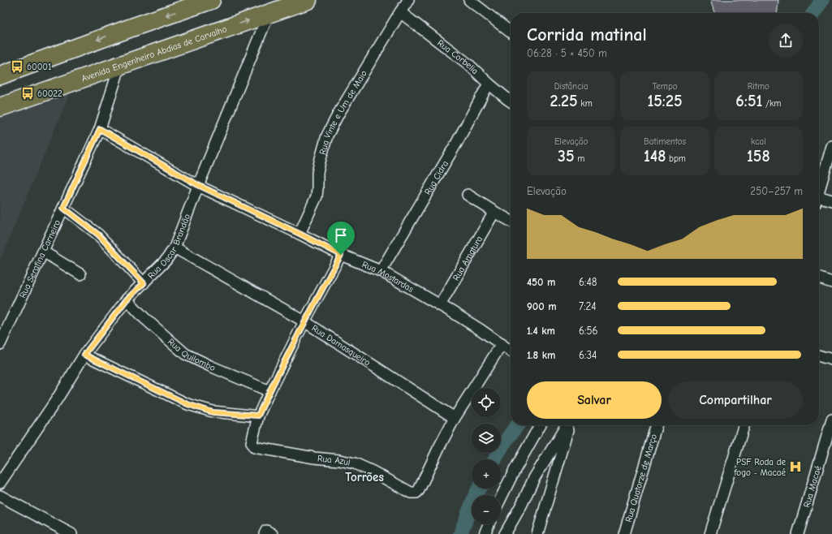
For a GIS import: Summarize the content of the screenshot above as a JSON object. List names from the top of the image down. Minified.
{"streets":{"highway":["Avenida Engenheiro Abdias de Carvalho"],"street":["Rua Corbelia","Rua Vinte e Um de Maio","Rua Cidra","Rua Oscar Brandão","Rua Amatura","Rua Serafina Carneiro","Rua Mostardas","Rua Damasqueiro","Rua Quilombo","Rua Azul","Rua Quatorze de Março","Rua Macaé"]},"crossings":[["Avenida Engenheiro Abdias de Carvalho","Rua Oscar Brandão"],["Avenida Engenheiro Abdias de Carvalho","Rua Serafina Carneiro"],["Rua Corbelia","Rua Vinte e Um de Maio"],["Rua Corbelia","Rua Cidra"],["Rua Vinte e Um de Maio","Rua Mostardas"],["Rua Cidra","Rua Mostardas"],["Rua Oscar Brandão","Rua Mostardas"],["Rua Oscar Brandão","Rua Damasqueiro"],["Rua Oscar Brandão","Rua Quilombo"],["Rua Amatura","Rua Mostardas"],["Rua Serafina Carneiro","Rua Mostardas"],["Rua Damasqueiro","Rua Azul"]],"districts":["Torrões"],"places":{"bus stop":["60001","60022"],"hospital":["PSF Roda de fogo - Macaé"]},"page":{"heading":["Corrida matinal","06:28 · 5 × 450 m"],"stats":[["Distância","2.25 km"],["Tempo","15:25"],["Ritmo","6:51 /km"],["Elevação","35 m"],["Batimentos","148 bpm"],["kcal","158"]],"chart":["Elevação","250–257 m"],"list":[{"name":"450 m","note":"6:48"},{"name":"900 m","note":"7:24"},{"name":"1.4 km","note":"6:56"},{"name":"1.8 km","note":"6:34"}],"buttons":["Salvar","Compartilhar"],"map_buttons":["+","−"]}}
